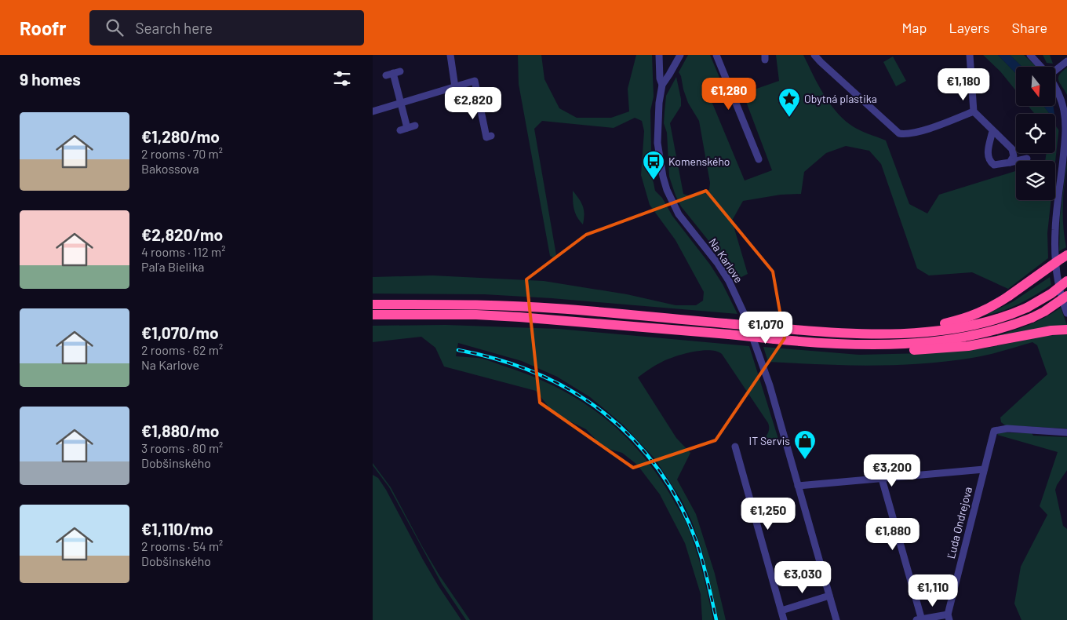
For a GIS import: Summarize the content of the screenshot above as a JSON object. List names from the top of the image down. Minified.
{"streets":{"street":["Na Karlove","Ľuda Ondrejova"]},"places":{"place":["Obytná plastika"],"bus stop":["Komenského"],"shop":["IT Servis"]},"north":"bottom","page":{"header":"Roofr","search":"Search here","nav":["Map","Layers","Share"],"heading":"9 homes","price":["€1,180","€1,280","€2,820","€1,070","€3,200","€1,250","€1,880","€3,030","€1,110"],"list":[{"name":"€1,280/mo","note":"2 rooms · 70 m² · Bakossova"},{"name":"€2,820/mo","note":"4 rooms · 112 m² · Paľa Bielika"},{"name":"€1,070/mo","note":"2 rooms · 62 m² · Na Karlove"},{"name":"€1,880/mo","note":"3 rooms · 80 m² · Dobšinského"},{"name":"€1,110/mo","note":"2 rooms · 54 m² · Dobšinského"}]}}
